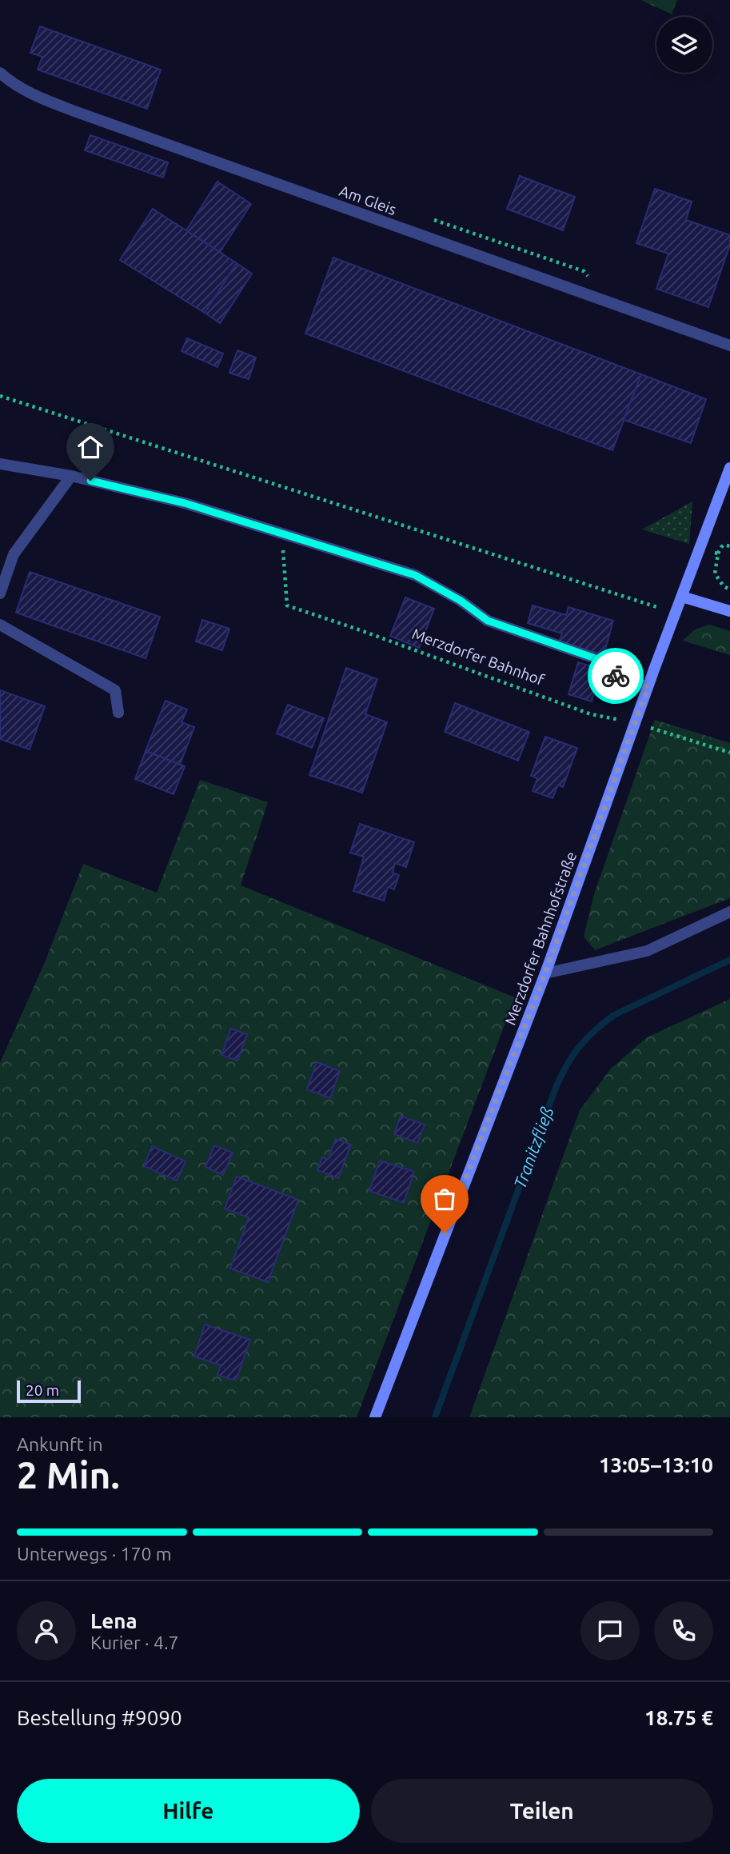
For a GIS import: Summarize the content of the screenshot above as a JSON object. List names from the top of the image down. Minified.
{"streets":{"street":["Am Gleis","Merzdorfer Bahnhofstraße"],"path":["Merzdorfer Bahnhof"]},"crossings":[["Merzdorfer Bahnhof","Merzdorfer Bahnhofstraße"]],"water":["Tranitzfließ"],"scale_bar":"20 m","page":{"scale":"20 m","heading":["2 Min.","Ankunft in","13:05–13:10"],"panel":["Lena","Kurier · 4.7","Bestellung #9090","18.75 €"],"bar":"Unterwegs · 170 m","buttons":["Hilfe","Teilen"]}}
